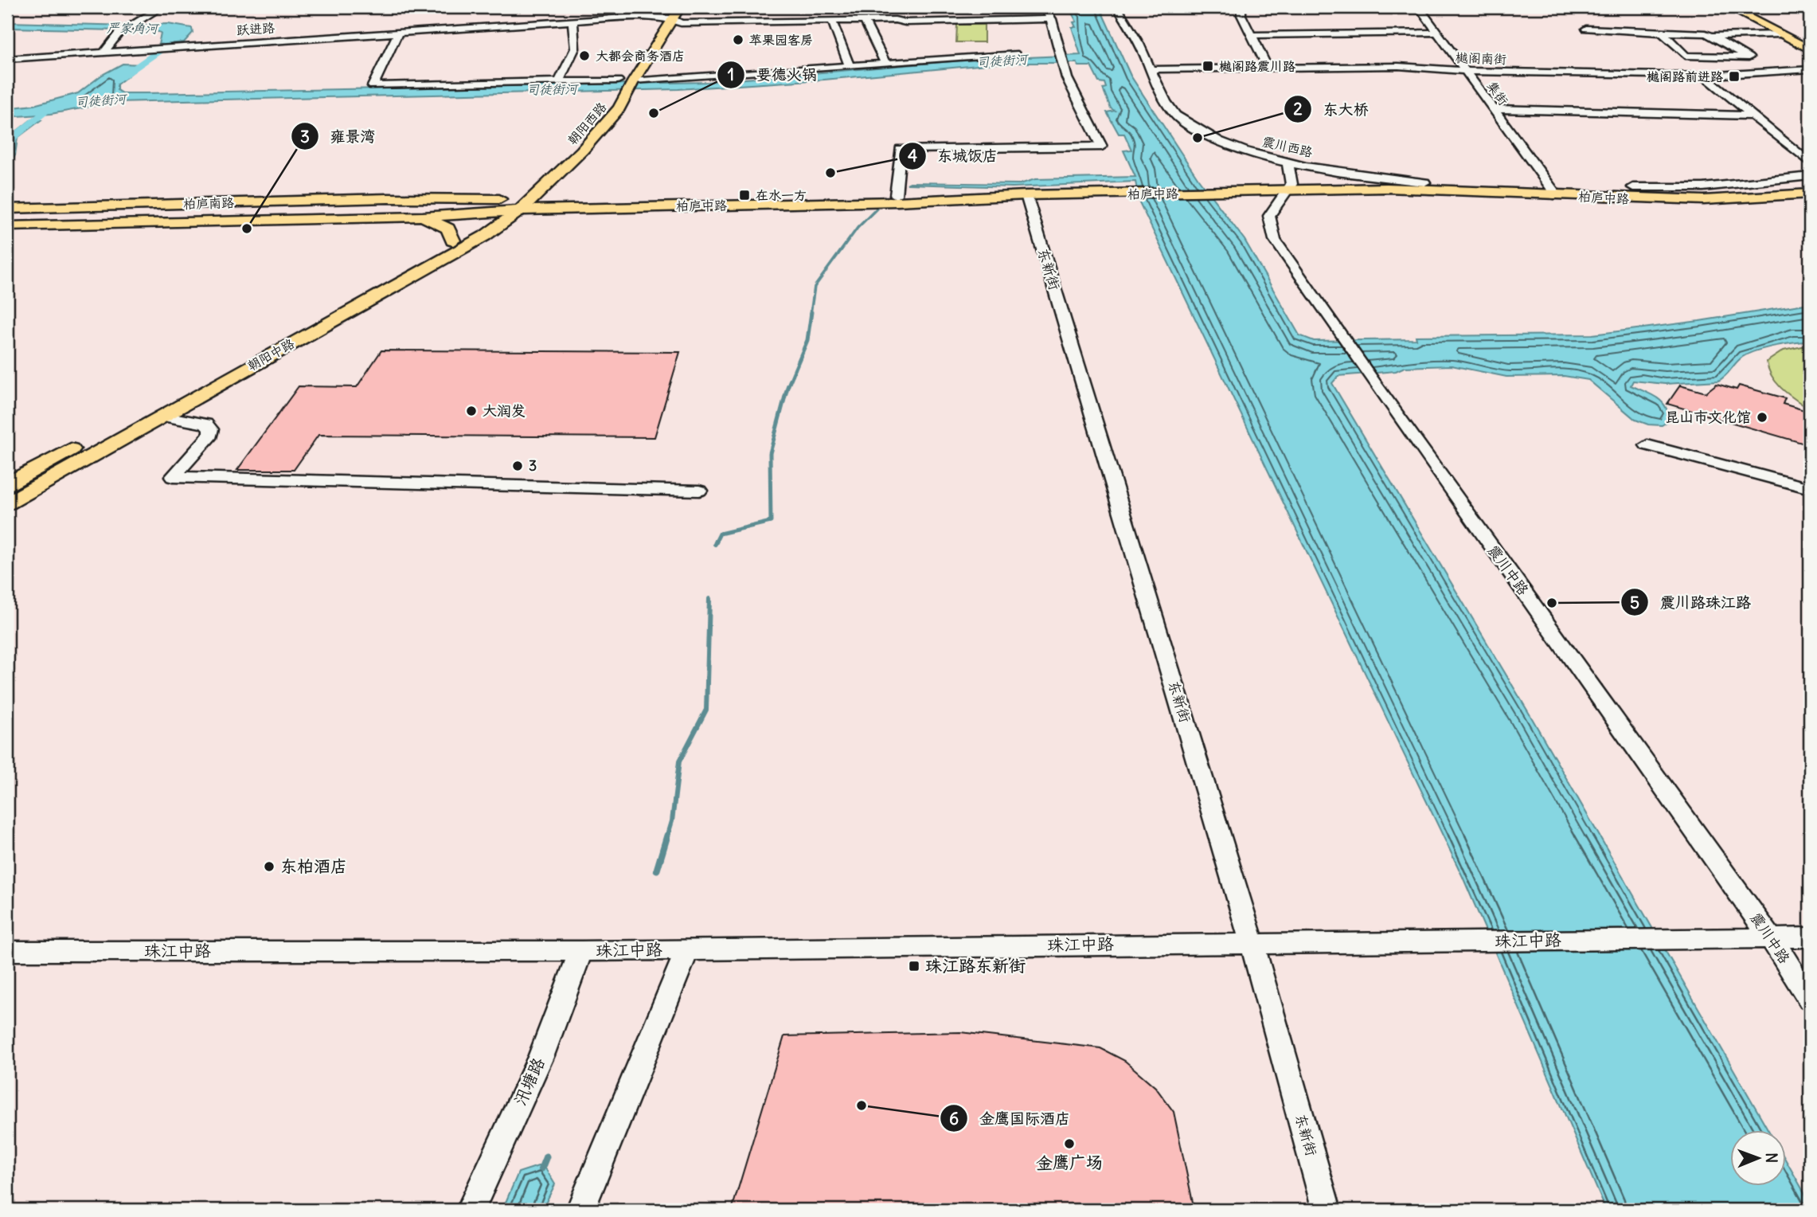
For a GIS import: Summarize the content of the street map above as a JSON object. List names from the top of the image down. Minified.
{"streets":{"main road":["朝阳西路","柏庐中路","柏庐南路","朝阳中路"],"street":["跃进路","樾阁南街","集街","震川西路","东新街","震川中路","珠江中路","汛塘路"]},"crossings":[["跃进路","朝阳西路"],["樾阁南街","集街"],["樾阁南街","震川西路"],["集街","柏庐中路"],["朝阳西路","柏庐中路"],["朝阳西路","柏庐南路"],["朝阳西路","朝阳中路"],["震川西路","柏庐中路"],["柏庐中路","柏庐南路"],["柏庐中路","东新街"],["柏庐中路","朝阳中路"],["柏庐中路","震川中路"],["柏庐南路","朝阳中路"],["东新街","珠江中路"],["珠江中路","汛塘路"]],"water":["严家角河","司徒街河"],"places":{"other":["苹果园客房","大都会商务酒店","要德火锅","东大桥","东城饭店","雍景湾","大润发","昆山市文化馆","3","震川路珠江路","东柏酒店","金鹰国际酒店","金鹰广场"],"transit":["樾阁路震川路","樾阁路前进路","在水一方","珠江路东新街"]},"north":"right"}
